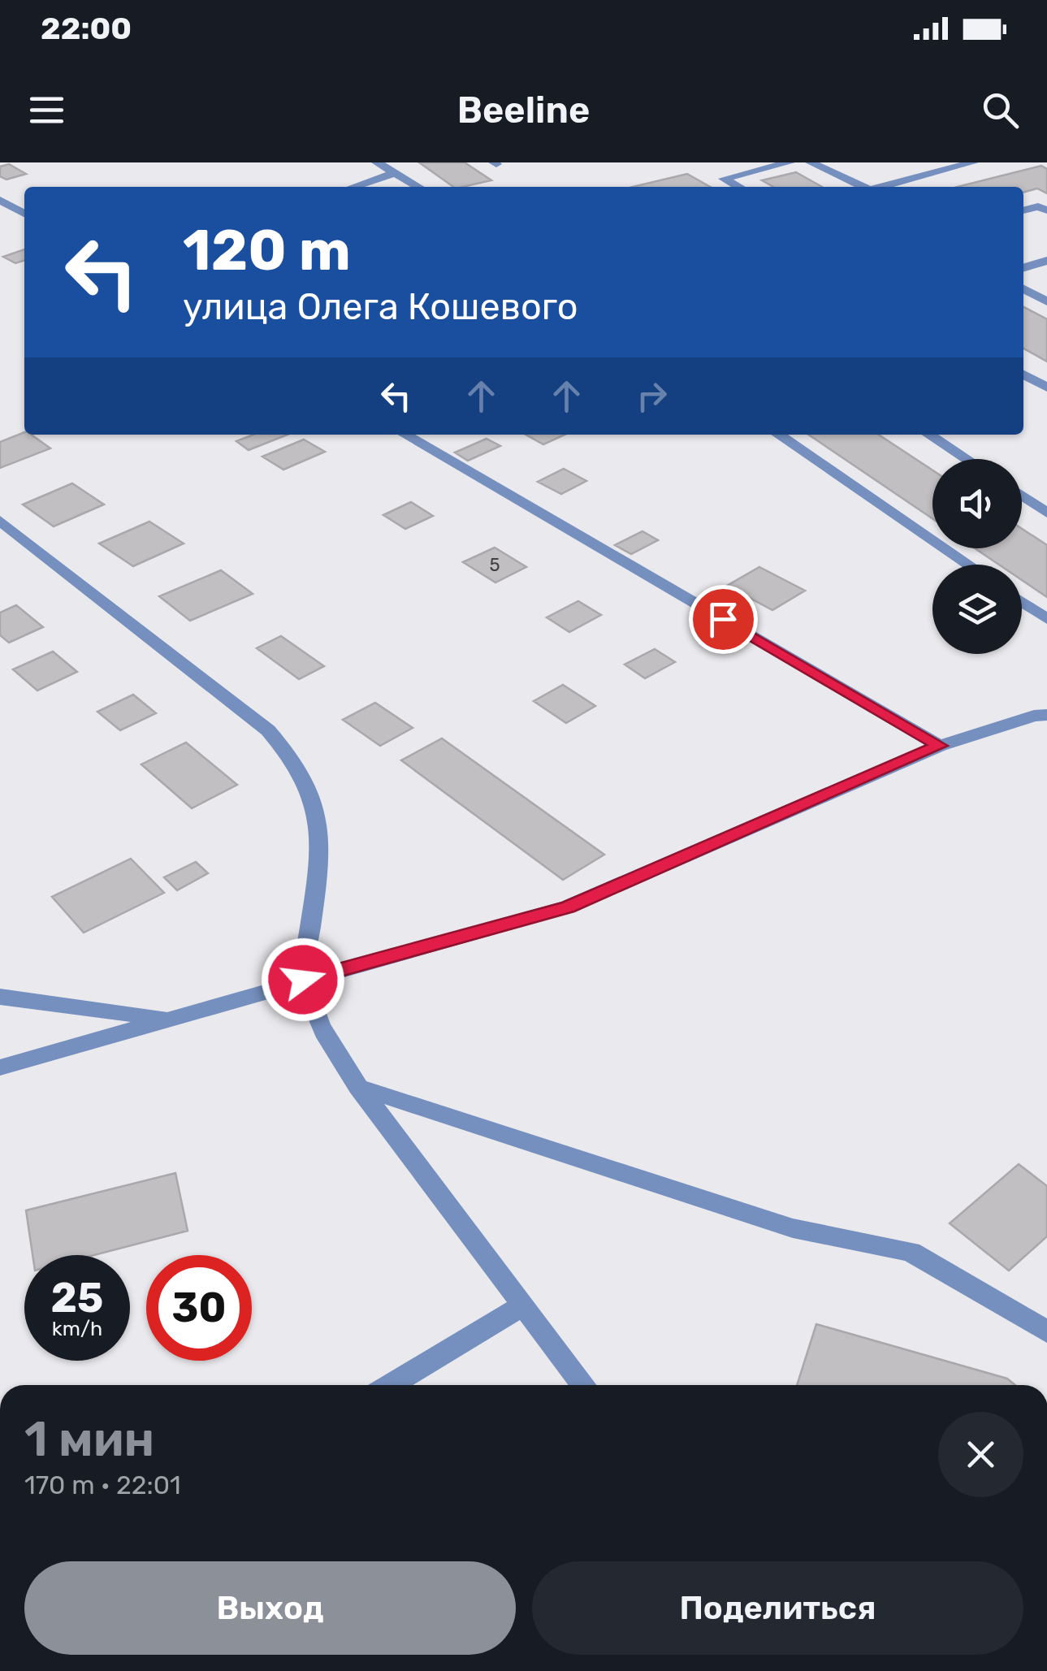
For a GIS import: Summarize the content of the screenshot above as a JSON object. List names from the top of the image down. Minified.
{"house_numbers":["5"],"page":{"status":"22:00","header":"Beeline","turn":["120 m","улица Олега Кошевого"],"speed":"25 km/h","limit":"30","heading":["1 мин","170 m · 22:01"],"buttons":["Выход","Поделиться"]}}
